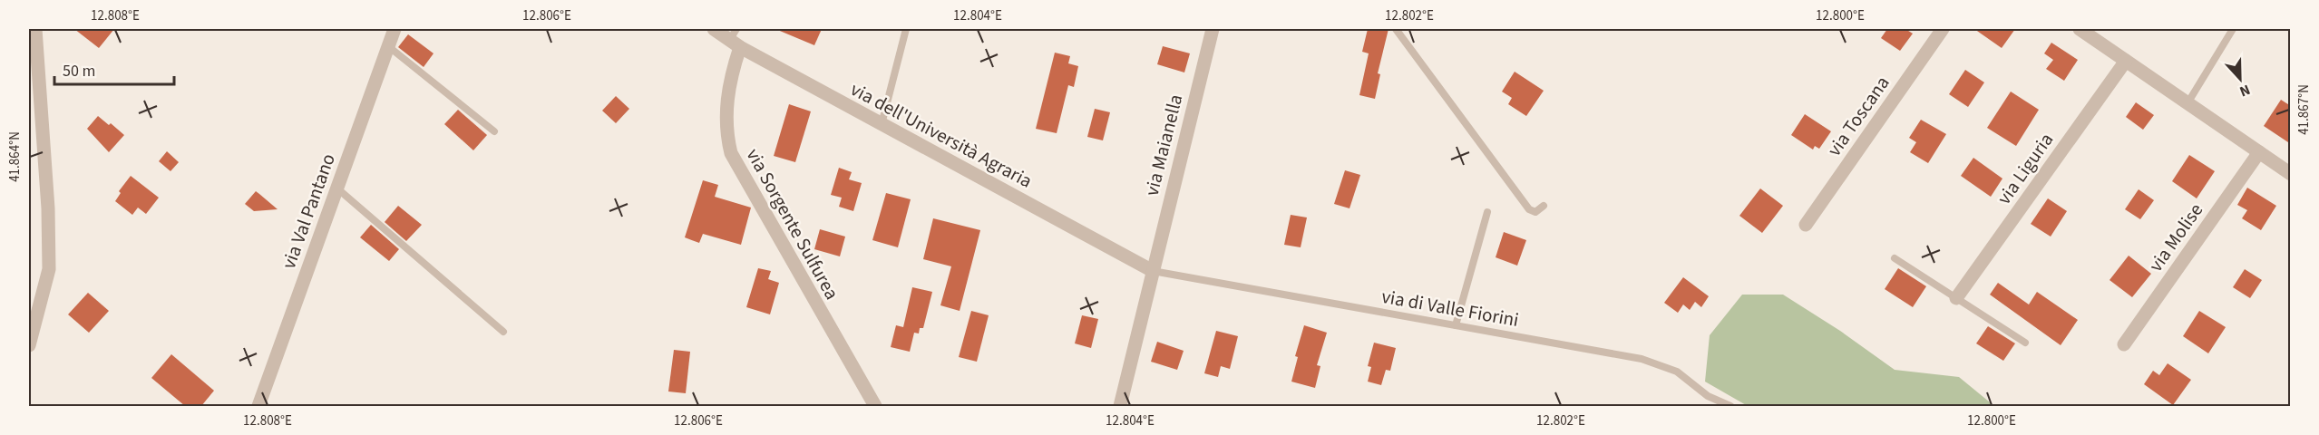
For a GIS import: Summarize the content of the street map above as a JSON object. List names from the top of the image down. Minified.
{"streets":{"street":["via Toscana","via dell'Università Agraria","via Maianella","via Liguria","via Val Pantano","via Sorgente Sulfurea","via Molise"],"lane":["via di Valle Fiorini"]},"crossings":[["via dell'Università Agraria","via Maianella"],["via dell'Università Agraria","via Sorgente Sulfurea"],["via dell'Università Agraria","via di Valle Fiorini"],["via Maianella","via di Valle Fiorini"]],"scale_bar":"50 m","north":"bottom","coordinates":["12.808°E","12.806°E","12.804°E","12.802°E","12.800°E","41.867°N","41.864°N"]}
